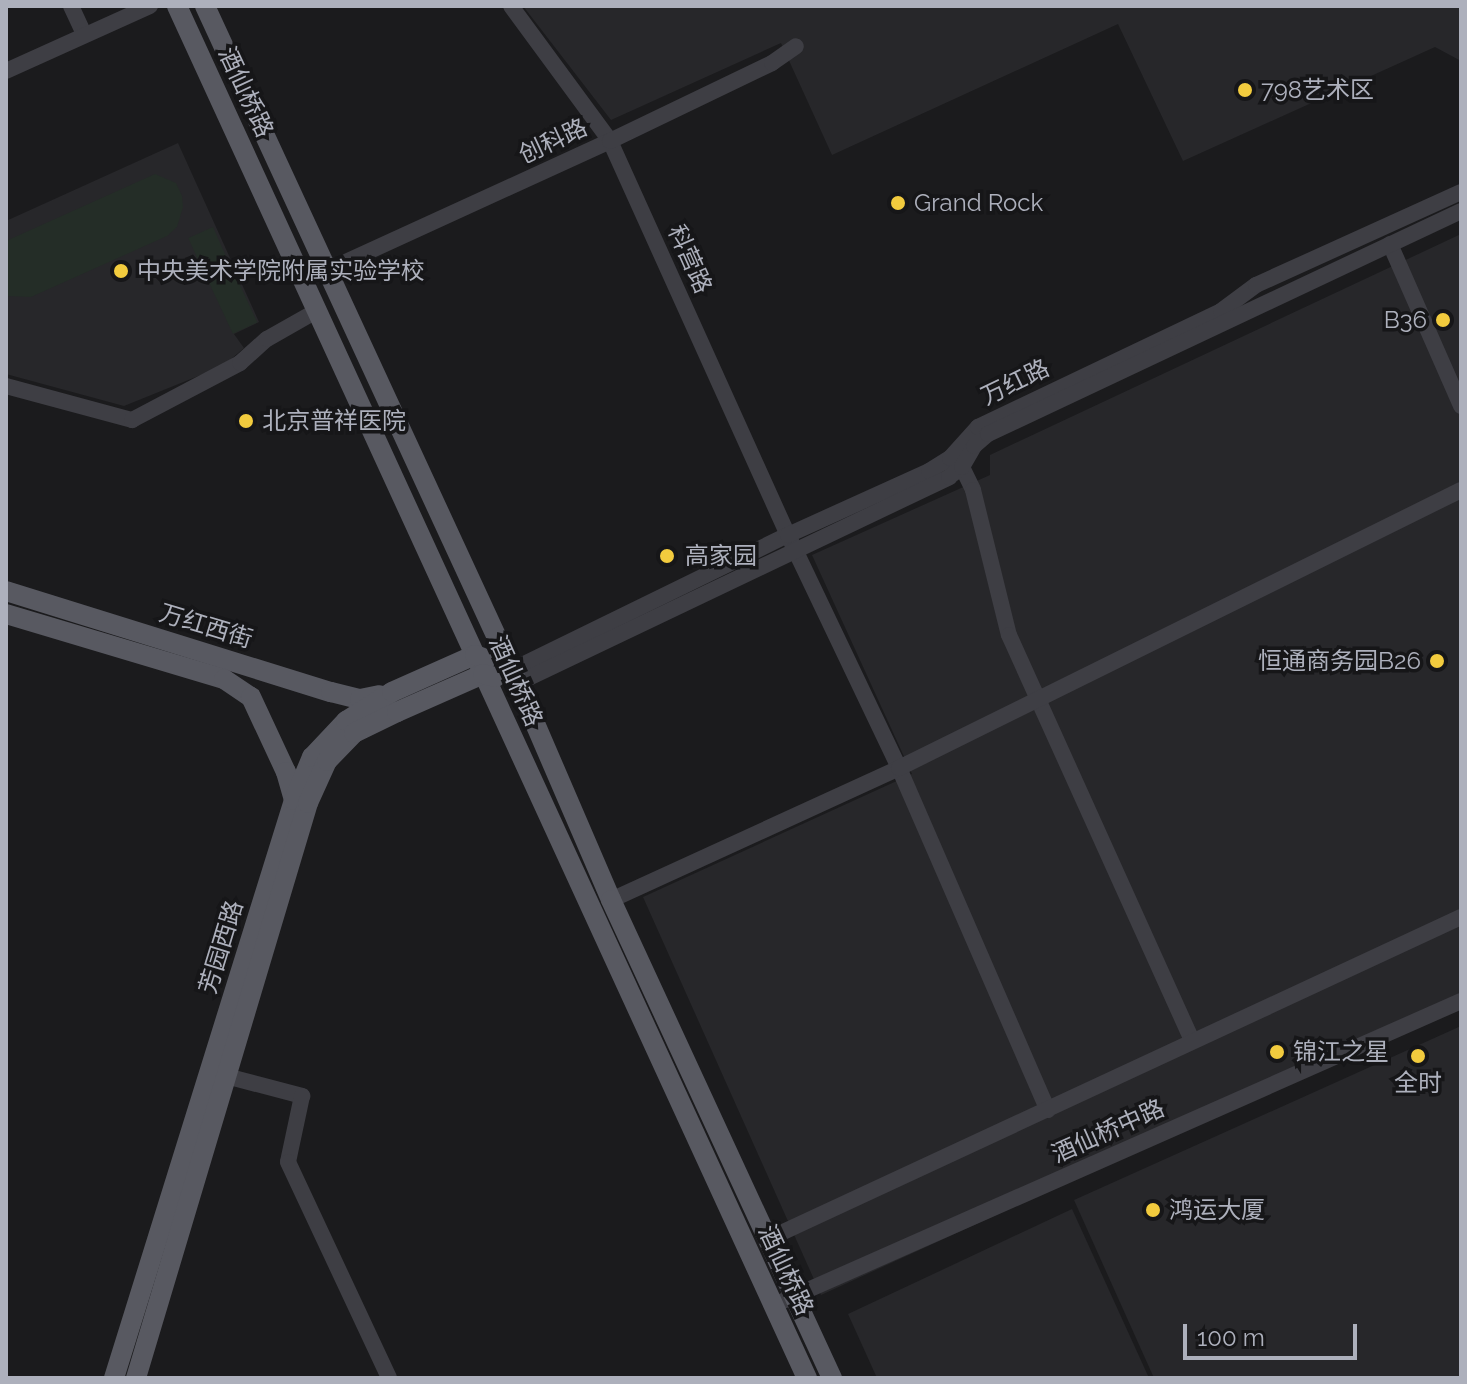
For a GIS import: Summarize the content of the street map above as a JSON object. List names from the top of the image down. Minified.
{"streets":{"main road":["酒仙桥路","万红西街","芳园西路"],"street":["创科路","科营路","万红路","酒仙桥中路"]},"crossings":[["酒仙桥路","创科路"],["酒仙桥路","万红路"],["酒仙桥路","芳园西路"],["酒仙桥路","酒仙桥中路"],["创科路","科营路"],["科营路","万红路"],["万红西街","芳园西路"]],"places":["798艺术区","Grand Rock","中央美术学院附属实验学校","B36","北京普祥医院","高家园","恒通商务园B26","锦江之星","全时","鸿运大厦"],"scale_bar":"100 m"}
